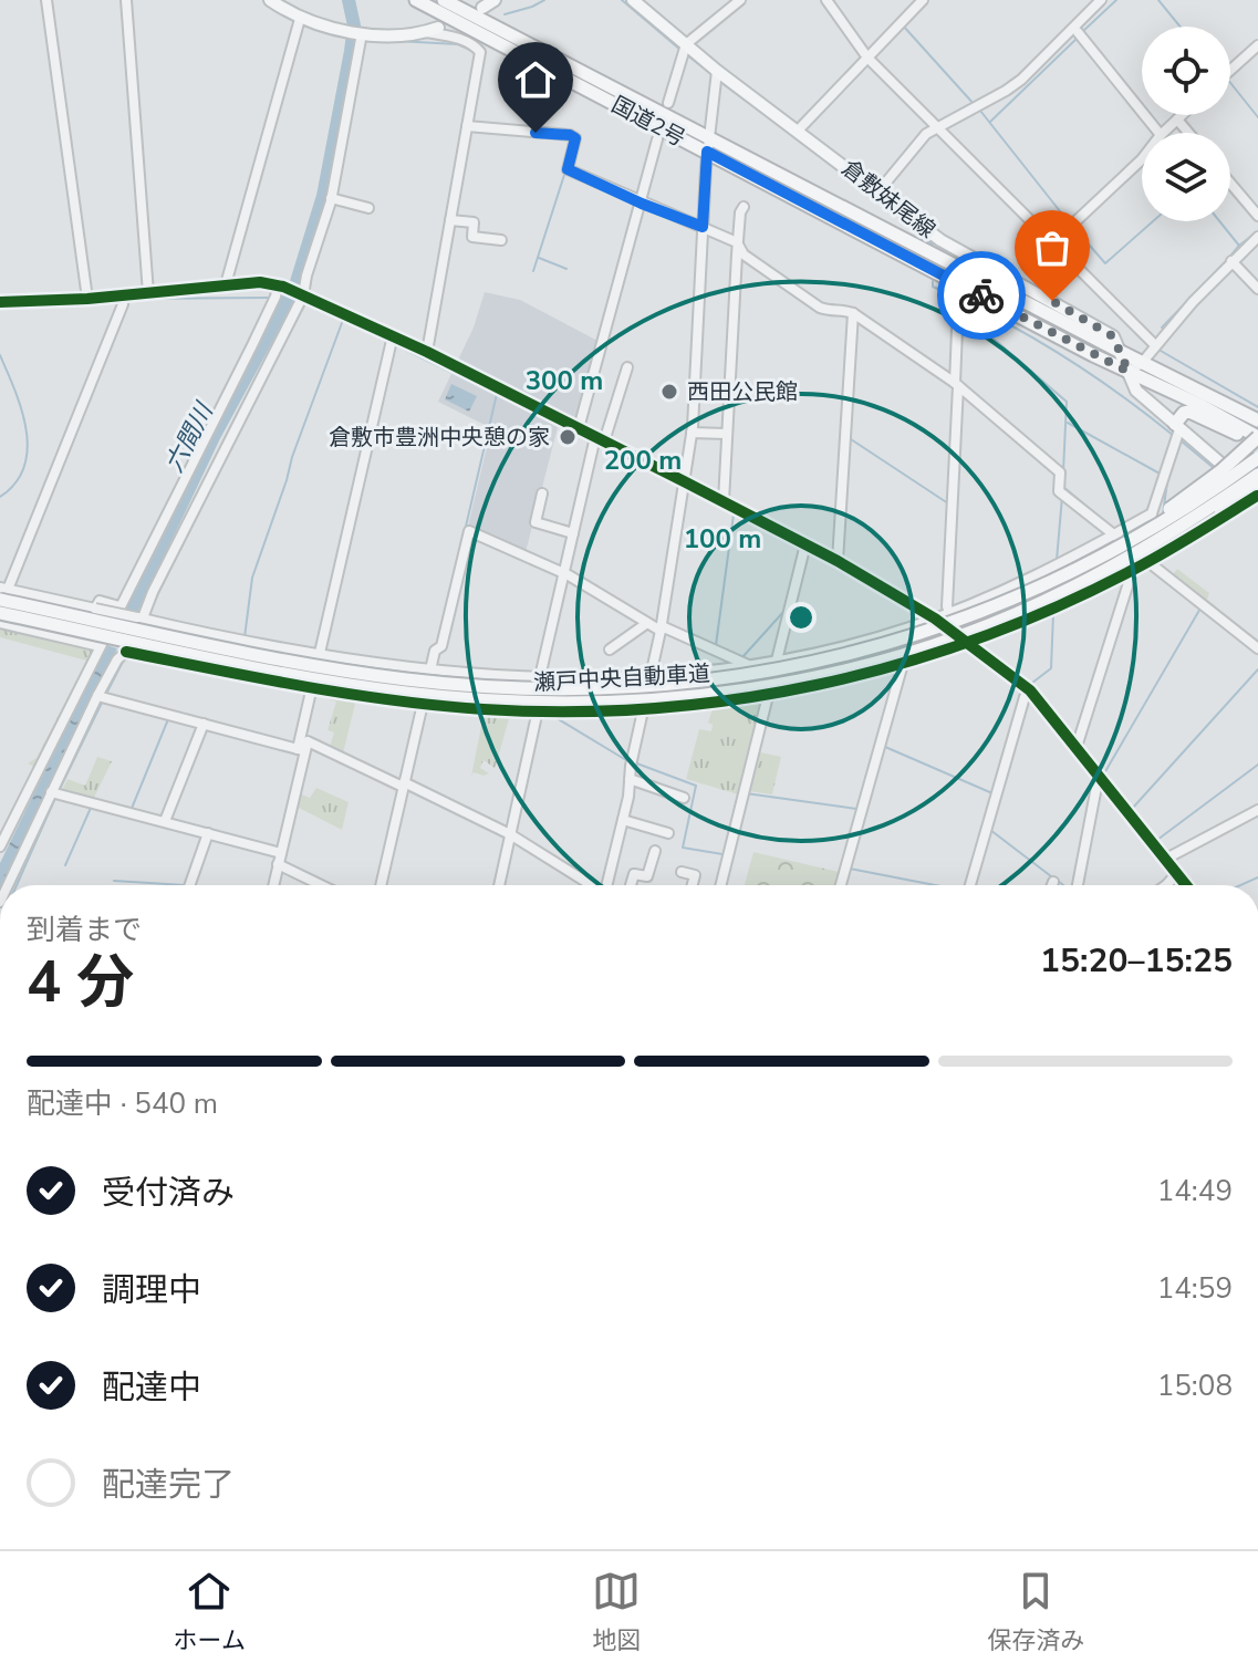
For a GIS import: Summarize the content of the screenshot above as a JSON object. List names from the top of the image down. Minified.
{"streets":{"highway":["国道2号","瀬戸中央自動車道"],"main road":["倉敷妹尾線"]},"crossings":[["国道2号","倉敷妹尾線"]],"water":["六間川"],"places":["西田公民館","倉敷市豊洲中央憩の家"],"page":{"heading":["4 分","到着まで","15:20–15:25"],"bar":"配達中 · 540 m","list":[["受付済み","14:49"],["調理中","14:59"],["配達中","15:08"],"配達完了"],"tabs":["ホーム","地図","保存済み"]},"rings":["300 m","200 m","100 m"]}
